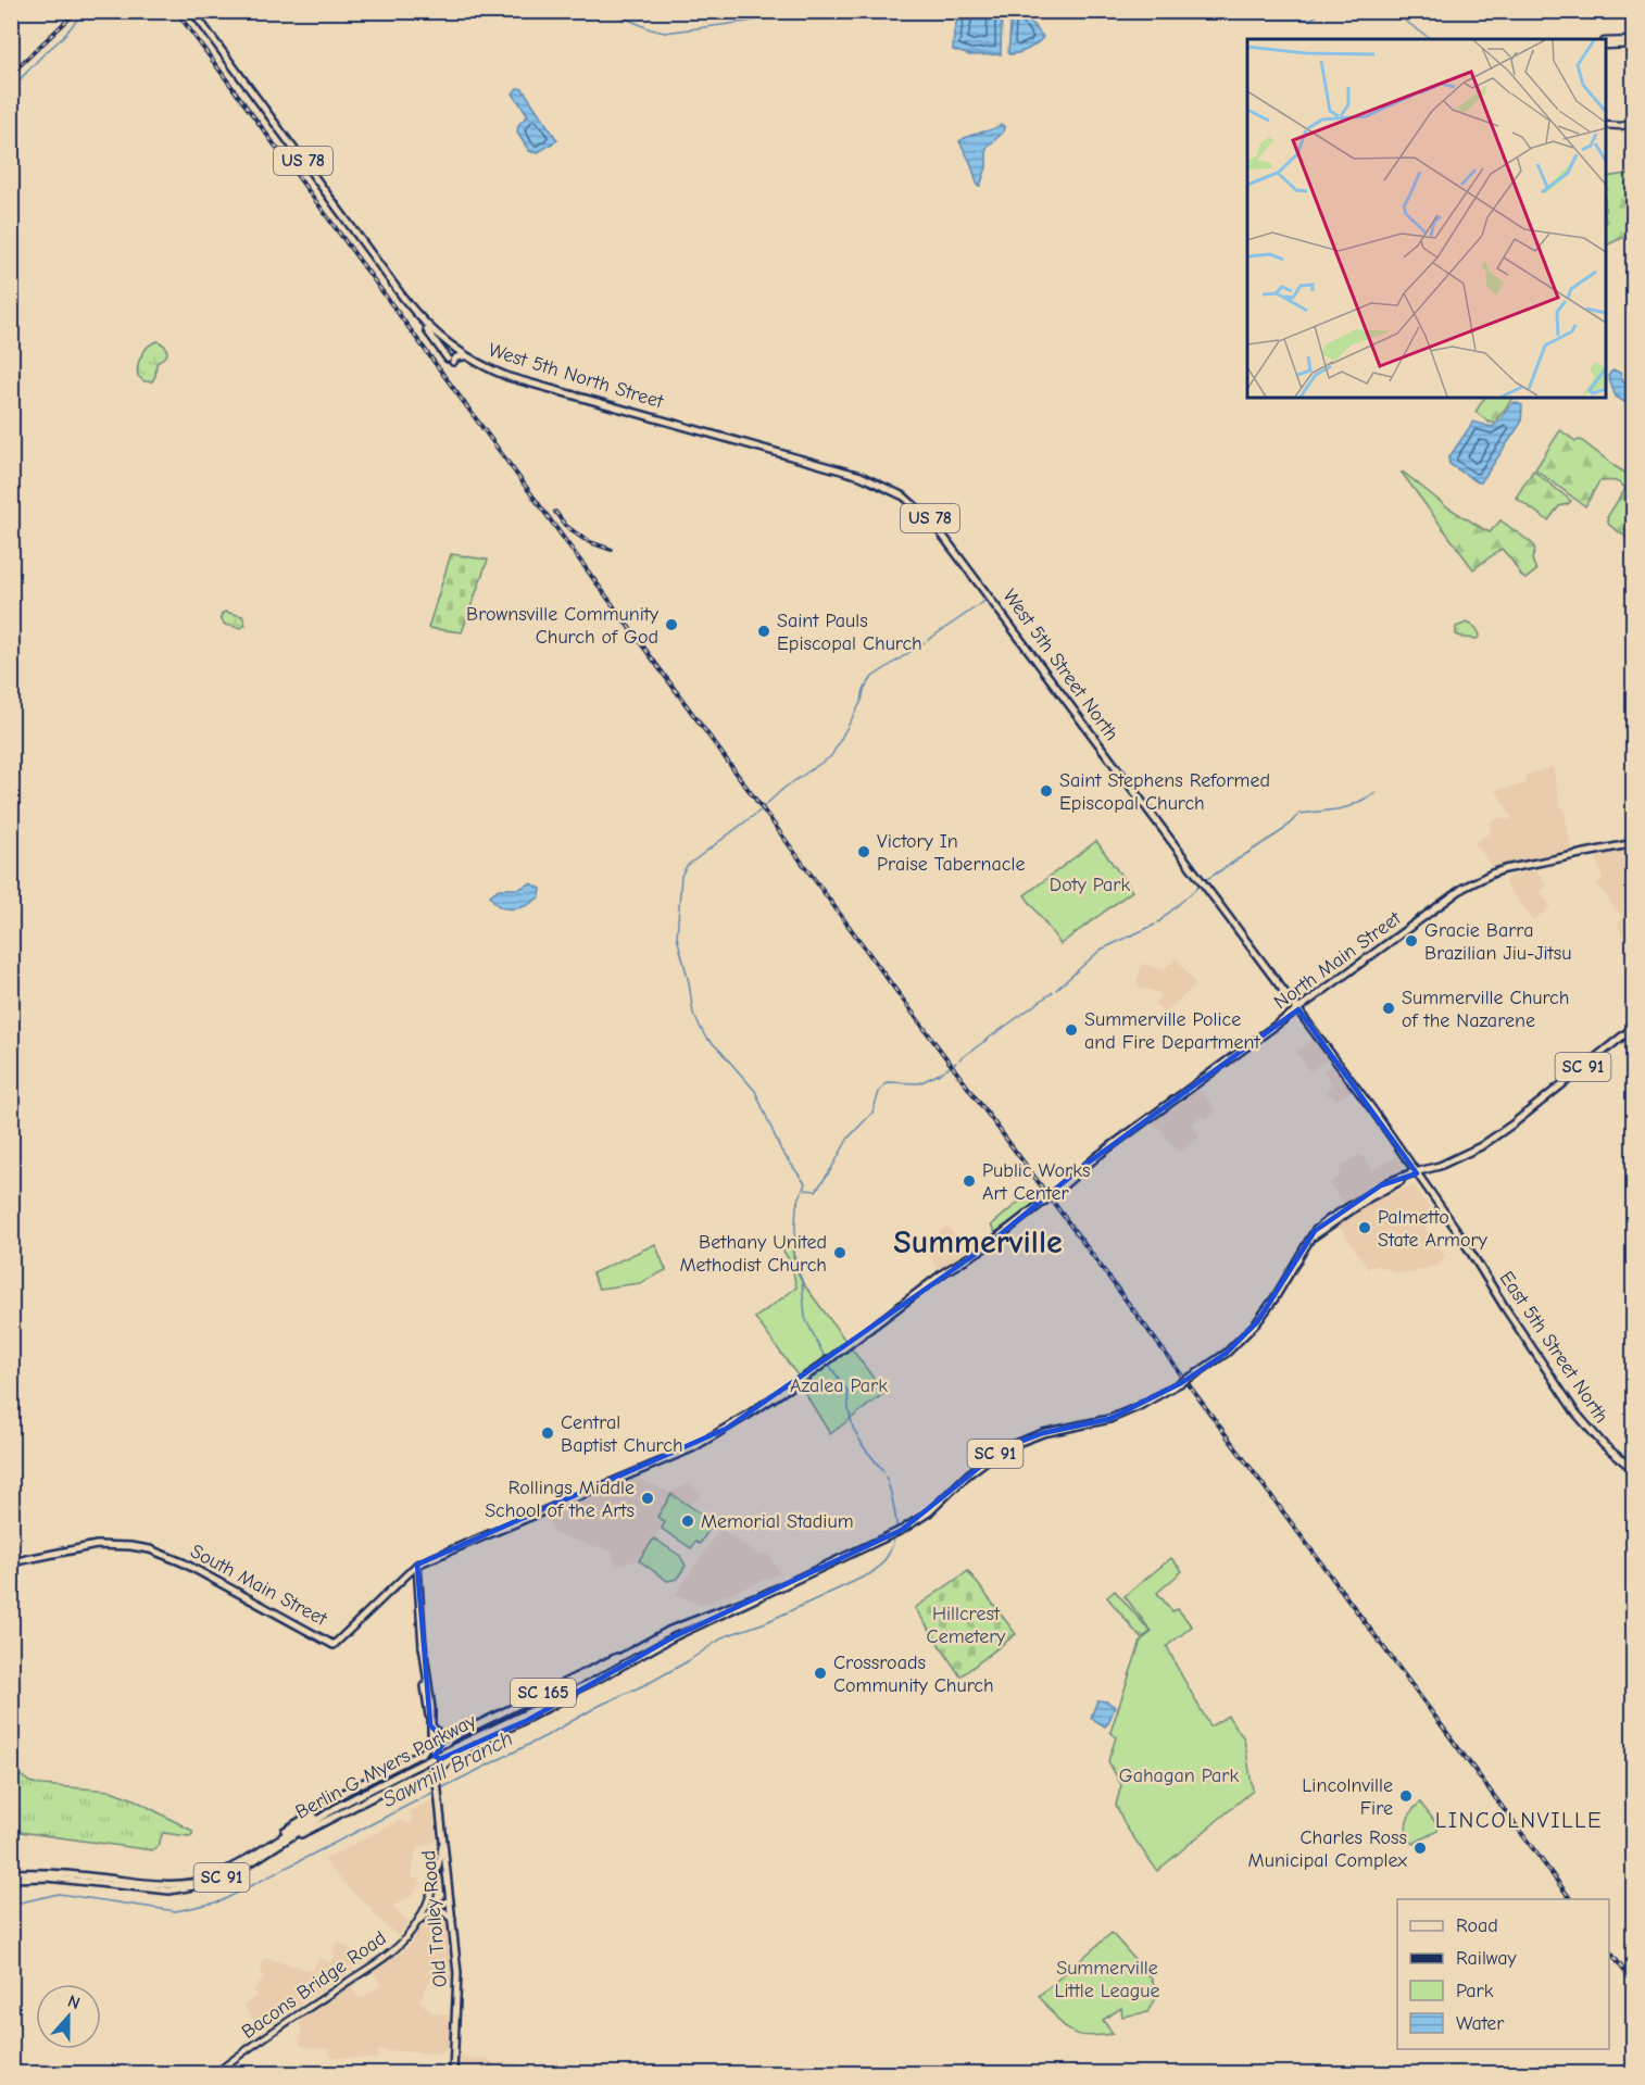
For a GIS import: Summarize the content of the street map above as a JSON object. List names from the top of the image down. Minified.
{"streets":{"main road":["US 78","West 5th North Street","West 5th Street North","North Main Street","SC 91","East 5th Street North","South Main Street","SC 165","Berlin G Myers Parkway","Old Trolley Road","Bacons Bridge Road"]},"crossings":[["West 5th North Street","West 5th Street North"],["West 5th Street North","North Main Street"],["West 5th Street North","East 5th Street North"],["North Main Street","East 5th Street North"],["North Main Street","South Main Street"],["East 5th Street North","Berlin G Myers Parkway"],["South Main Street","Old Trolley Road"],["SC 165","Berlin G Myers Parkway"],["SC 165","Old Trolley Road"],["Old Trolley Road","Bacons Bridge Road"]],"districts":["Summerville","LINCOLNVILLE"],"water":["Sawmill Branch"],"parks":["Doty Park","Azalea Park","Hillcrest Cemetery","Gahagan Park","Summerville Little League"],"places":["Brownsville Community Church of God","Saint Pauls Episcopal Church","Saint Stephens Reformed Episcopal Church","Victory In Praise Tabernacle","Gracie Barra Brazilian Jiu-Jitsu","Summerville Church of the Nazarene","Summerville Police and Fire Department","Public Works Art Center","Palmetto State Armory","Bethany United Methodist Church","Central Baptist Church","Rollings Middle School of the Arts","Memorial Stadium","Crossroads Community Church","Lincolnville Fire","Charles Ross Municipal Complex"],"legend":["Road","Railway","Park","Water"],"north":"top"}
